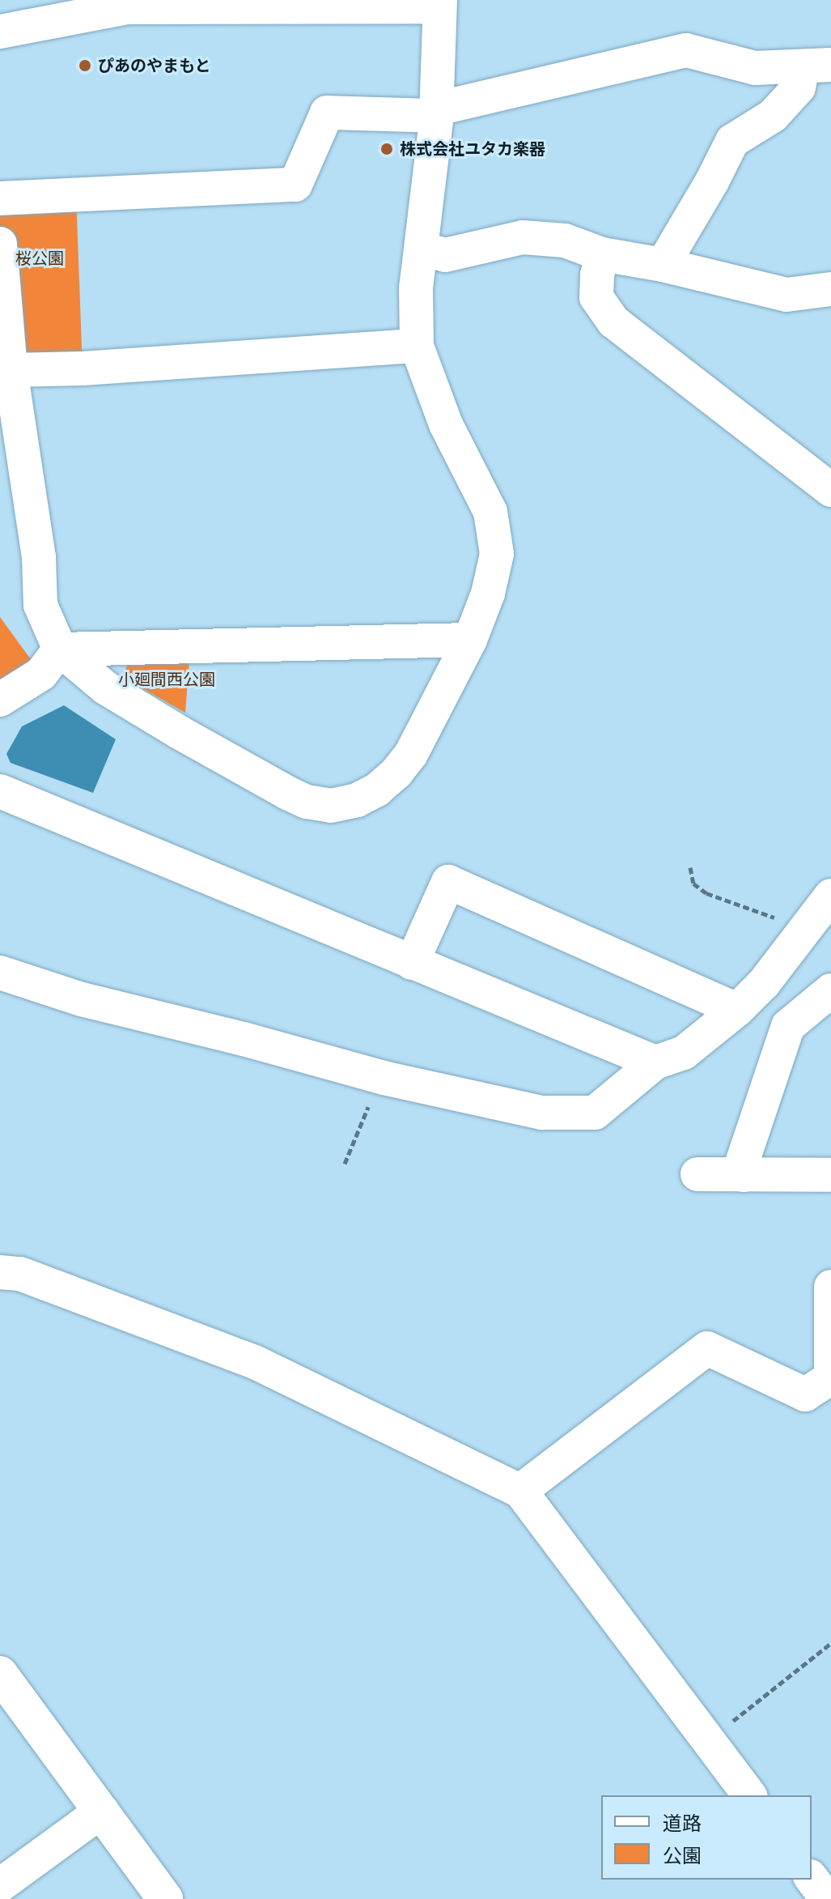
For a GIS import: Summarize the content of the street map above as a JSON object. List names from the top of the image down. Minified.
{"parks":["桜公園","小廻間西公園"],"places":["ぴあのやまもと","株式会社ユタカ楽器"],"legend":["道路","公園"]}
